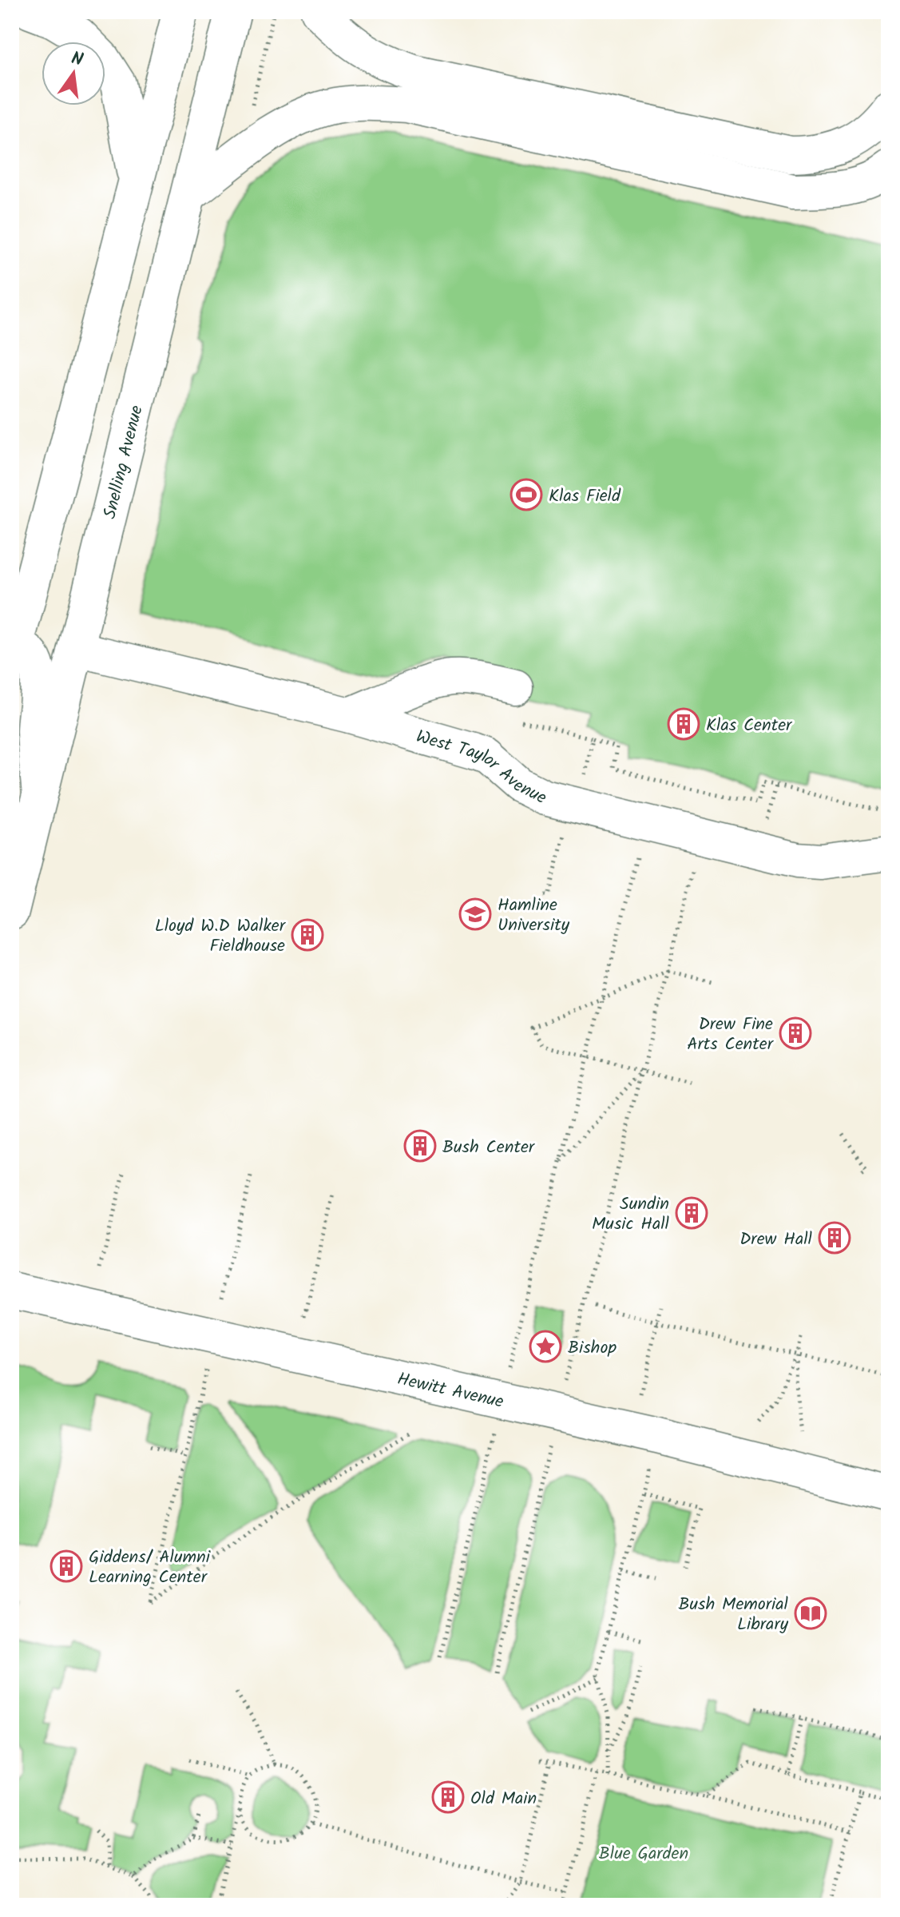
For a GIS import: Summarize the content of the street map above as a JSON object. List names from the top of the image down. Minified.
{"streets":{"main road":["Snelling Avenue","West Taylor Avenue","Hewitt Avenue"]},"crossings":[["Snelling Avenue","West Taylor Avenue"]],"parks":["Blue Garden"],"places":{"sports":["Klas Field"],"building":["Klas Center","Lloyd W.D Walker Fieldhouse","Drew Fine Arts Center","Bush Center","Sundin Music Hall","Drew Hall","Giddens/ Alumni Learning Center","Old Main"],"school or university":["Hamline University"],"place":["Bishop"],"library":["Bush Memorial Library"]},"north":"top"}
